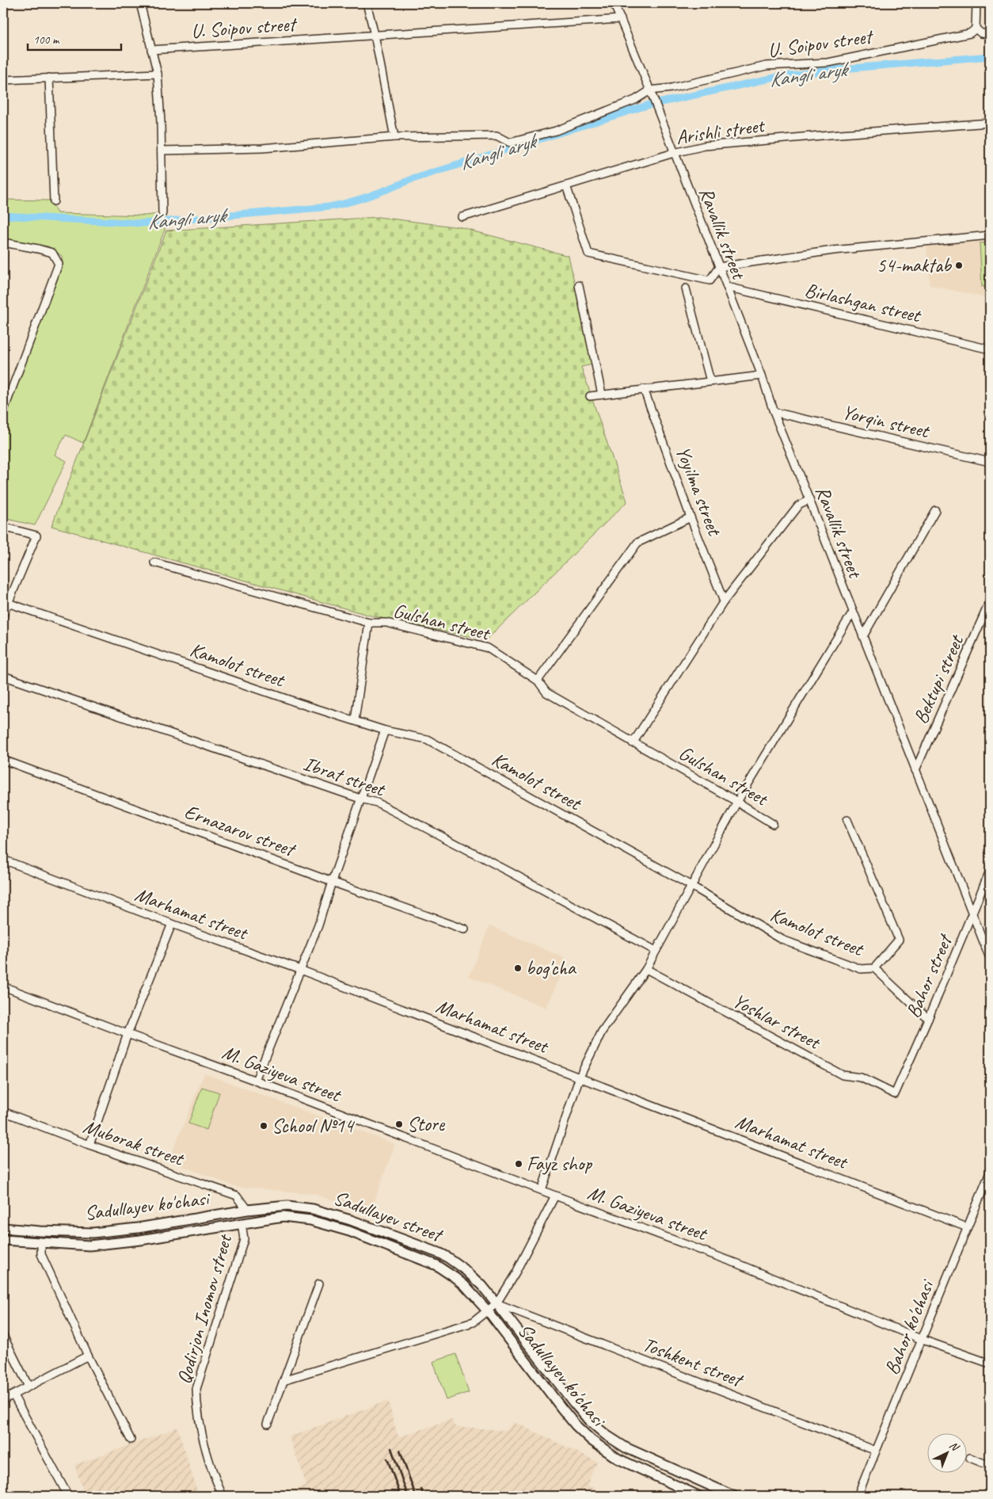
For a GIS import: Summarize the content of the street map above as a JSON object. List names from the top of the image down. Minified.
{"streets":{"main road":["Sadullayev ko'chasi","Sadullayev street"],"street":["U. Soipov street","Arishli street","Ravallik street","Birlashgan street","Yorqin street","Yoyilma street","Gulshan street","Kamolot street","Bektupi street","Ibrat street","Ernazarov street","Marhamat street","Bahor street","Yoshlar street","M. Gaziyeva street","Muborak street","Qodirjon Inomov street","Bahor ko'chasi","Toshkent street"]},"crossings":[["U. Soipov street","Ravallik street"],["Arishli street","Ravallik street"],["Ravallik street","Birlashgan street"],["Ravallik street","Yorqin street"],["Ravallik street","Bektupi street"],["Ravallik street","Bahor street"],["Marhamat street","Bahor ko'chasi"],["Bahor street","Yoshlar street"],["M. Gaziyeva street","Bahor ko'chasi"],["Muborak street","Sadullayev ko'chasi"],["Muborak street","Sadullayev street"],["Sadullayev ko'chasi","Sadullayev street"],["Sadullayev ko'chasi","Qodirjon Inomov street"],["Sadullayev street","Toshkent street"],["Bahor ko'chasi","Toshkent street"]],"water":["Kangli aryk"],"places":["54-maktab","bog'cha","Store","School №14","Fayz shop"],"scale_bar":"100 m","north":"top right"}
